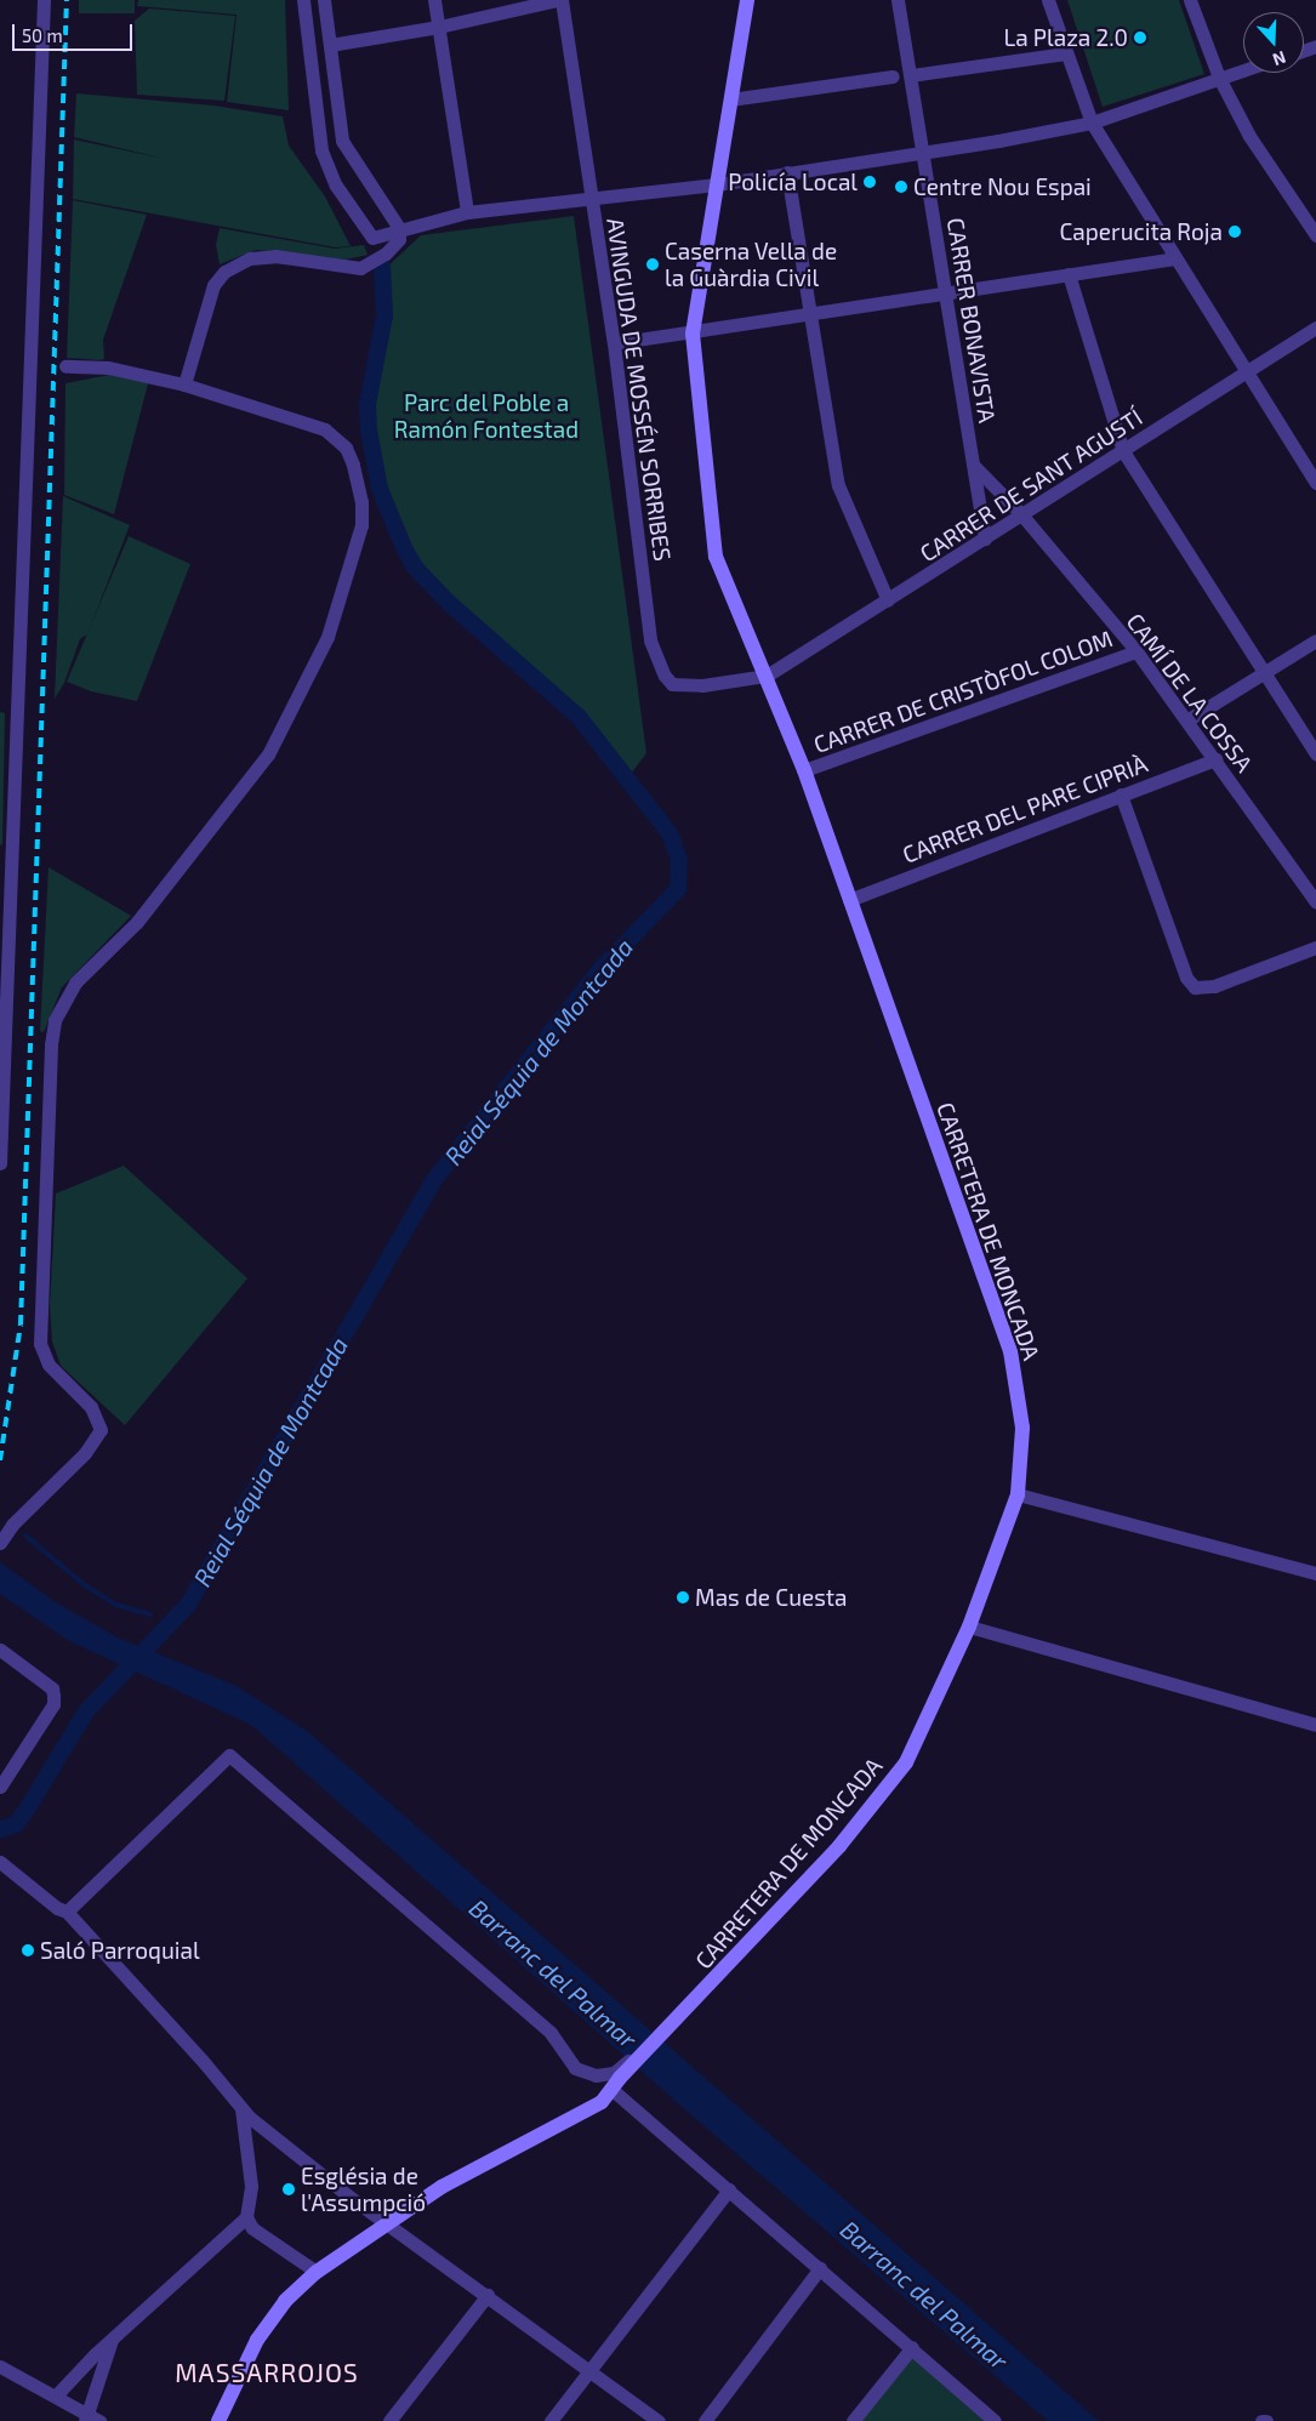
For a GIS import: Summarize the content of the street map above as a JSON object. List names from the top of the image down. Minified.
{"streets":{"street":["CARRER BONAVISTA","AVINGUDA DE MOSSÉN SORRIBES","CARRER DE SANT AGUSTÍ","CARRER DE CRISTÒFOL COLOM","CAMÍ DE LA COSSA","CARRER DEL PARE CIPRIÀ","CARRETERA DE MONCADA"]},"crossings":[["CARRER BONAVISTA","CARRER DE SANT AGUSTÍ"],["AVINGUDA DE MOSSÉN SORRIBES","CARRER DE SANT AGUSTÍ"],["AVINGUDA DE MOSSÉN SORRIBES","CARRETERA DE MONCADA"],["CARRER DE SANT AGUSTÍ","CAMÍ DE LA COSSA"],["CARRER DE SANT AGUSTÍ","CARRETERA DE MONCADA"],["CARRER DE CRISTÒFOL COLOM","CAMÍ DE LA COSSA"],["CARRER DE CRISTÒFOL COLOM","CARRETERA DE MONCADA"],["CAMÍ DE LA COSSA","CARRER DEL PARE CIPRIÀ"],["CARRER DEL PARE CIPRIÀ","CARRETERA DE MONCADA"]],"districts":["MASSARROJOS"],"water":["Reial Séquia de Montcada","Barranc del Palmar"],"parks":["Parc del Poble a Ramón Fontestad"],"places":["La Plaza 2.0","Policía Local","Centre Nou Espai","Caperucita Roja","Caserna Vella de la Guàrdia Civil","Mas de Cuesta","Saló Parroquial","Església de l'Assumpció"],"scale_bar":"50 m","north":"bottom"}
